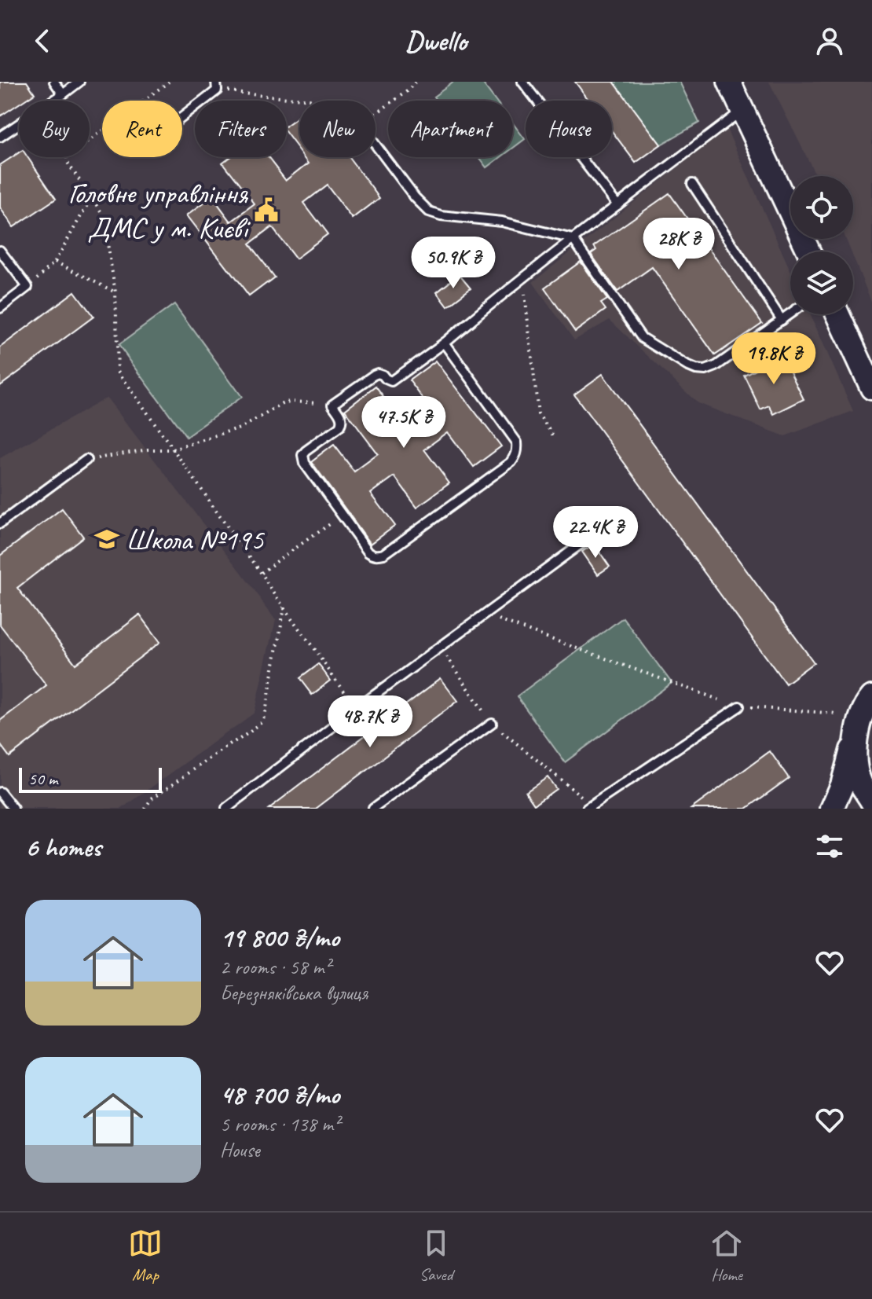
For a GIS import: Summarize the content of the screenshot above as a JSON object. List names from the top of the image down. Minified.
{"places":{"public building":["Головне управління ДМС у м. Києві"],"school or university":["Школа №195"]},"scale_bar":"50 m","page":{"header":"Dwello","chip":["Buy","Rent","Filters","New","Apartment","House"],"price":["28K ₴","50.9K ₴","19.8K ₴","47.5K ₴","22.4K ₴","48.7K ₴"],"scale":"50 m","heading":"6 homes","list":[{"name":"19 800 ₴/mo","note":"2 rooms · 58 m² · Березняківська вулиця"},{"name":"48 700 ₴/mo","note":"5 rooms · 138 m² · House"}],"tabs":["Map","Saved","Home"]}}
